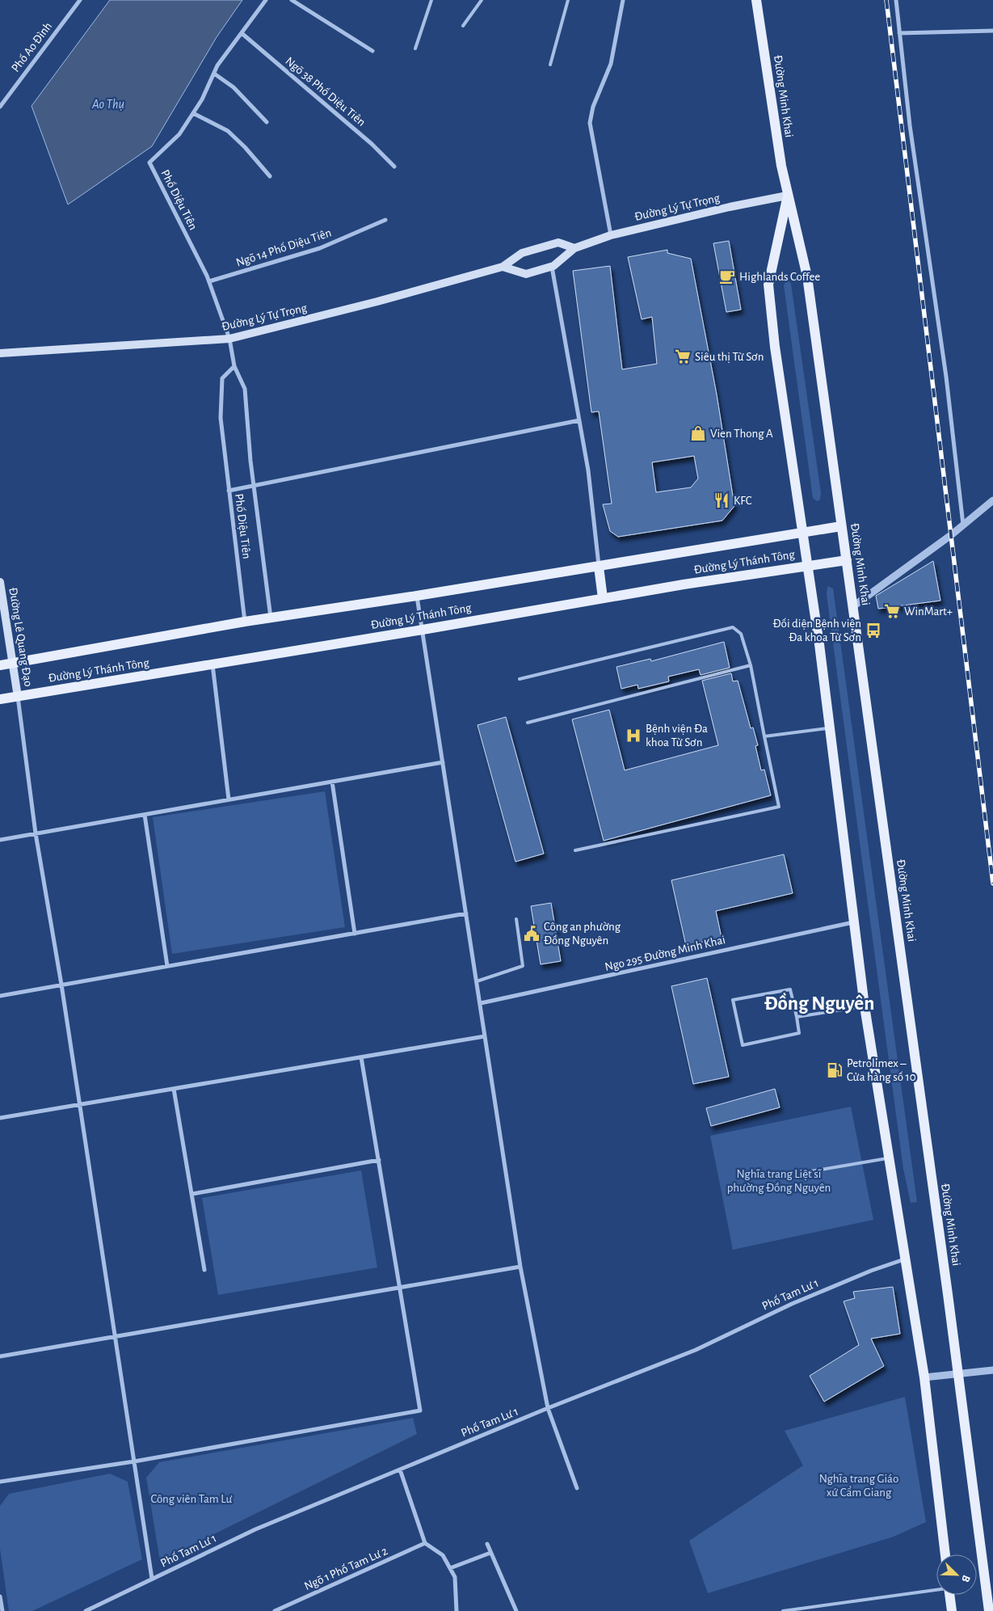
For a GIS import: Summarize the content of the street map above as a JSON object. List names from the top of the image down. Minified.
{"streets":{"main road":["Đường Minh Khai","Đường Lý Tự Trọng","Đường Lý Thánh Tông","Đường Lê Quang Đạo"],"street":["Phố Ao Đình","Ngõ 38 Phố Diệu Tiên","Phố Diệu Tiên","Ngõ 14 Phố Diệu Tiên","Ngo 295 Đường Minh Khai","Phố Tam Lư 1","Ngõ 1 Phố Tam Lư 2"]},"crossings":[["Ngõ 38 Phố Diệu Tiên","Phố Diệu Tiên"],["Đường Minh Khai","Đường Lý Tự Trọng"],["Đường Minh Khai","Đường Lý Thánh Tông"],["Đường Minh Khai","Ngo 295 Đường Minh Khai"],["Đường Minh Khai","Phố Tam Lư 1"],["Phố Diệu Tiên","Đường Lý Tự Trọng"],["Phố Diệu Tiên","Ngõ 14 Phố Diệu Tiên"],["Phố Diệu Tiên","Đường Lý Thánh Tông"],["Đường Lý Thánh Tông","Đường Lê Quang Đạo"]],"districts":["Đồng Nguyên"],"water":["Ao Thụ"],"parks":["Nghĩa trang Liệt sĩ phường Đồng Nguyên","Nghĩa trang Giáo xứ Cẩm Giang","Công viên Tam Lư"],"places":{"cafe":["Highlands Coffee"],"supermarket":["Siêu thị Từ Sơn","WinMart+"],"shop":["Vien Thong A"],"restaurant":["KFC"],"bus stop":["Đối diện Bệnh viện Đa khoa Từ Sơn"],"hospital":["Bệnh viện Đa khoa Từ Sơn"],"public building":["Công an phường Đồng Nguyên"],"fuel station":["Petrolimex – Cửa hàng số 10"]},"north":"bottom right"}
